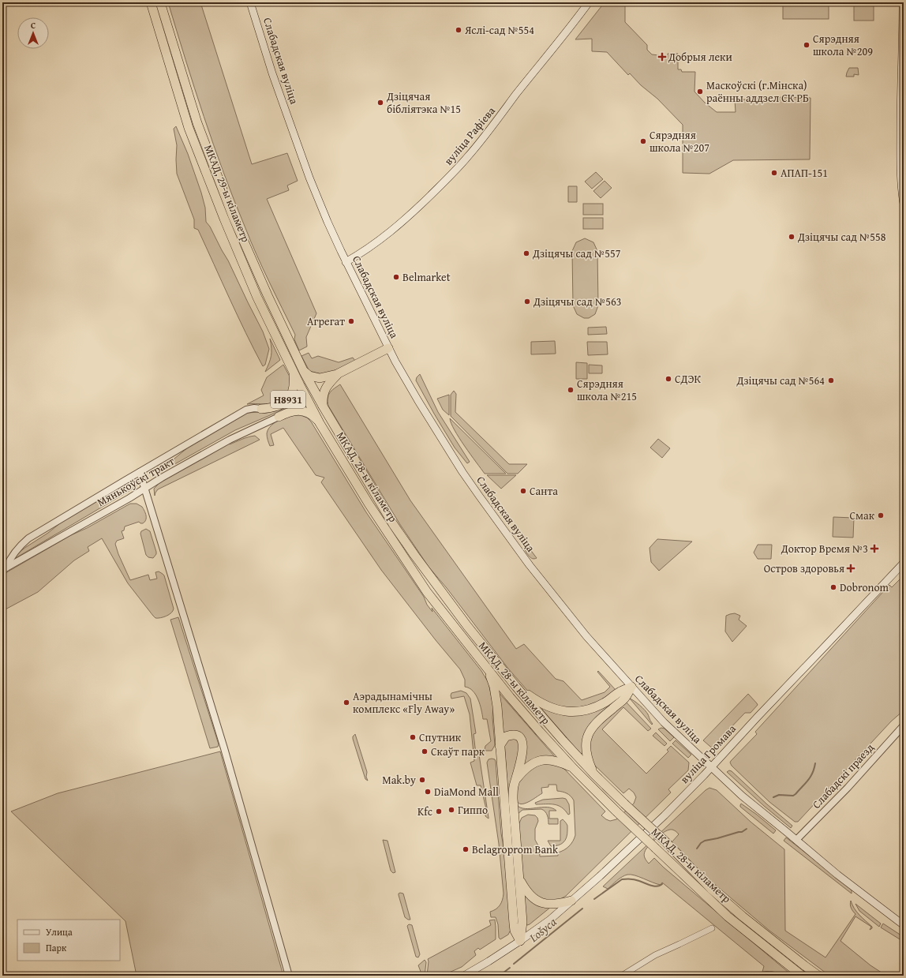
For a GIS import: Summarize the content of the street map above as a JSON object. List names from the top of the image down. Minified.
{"streets":{"highway":["МКАД, 29-ы кіламетр","Н8931","МКАД, 28-ы кіламетр"],"main road":["Слабадская вуліца","вуліца Рафіева","вуліца Громава"],"street":["Мянькоўскі тракт","Слабадскі праезд"]},"crossings":[["Слабадская вуліца","вуліца Рафіева"],["Слабадская вуліца","вуліца Громава"],["Слабадская вуліца","Слабадскі праезд"],["МКАД, 29-ы кіламетр","Н8931"],["МКАД, 29-ы кіламетр","МКАД, 28-ы кіламетр"],["Н8931","МКАД, 28-ы кіламетр"],["Н8931","Мянькоўскі тракт"]],"water":["Lošyca"],"places":{"other":["Яслі-сад №554","Сярэдняя школа №209","Маскоўскі (г.Мінска) раённы аддзел СК РБ","Дзіцячая бібліятэка №15","Сярэдняя школа №207","АПАП-151","Дзіцячы сад №558","Дзіцячы сад №557","Belmarket","Дзіцячы сад №563","Агрегат","СДЭК","Дзіцячы сад №564","Сярэдняя школа №215","Санта","Смак","Dobronom","Аэрадынамічны комплекс «Fly Away»","Спутник","Скаўт парк","Mak.by","DiaMond Mall","Гиппо","Kfc","Belagroprom Bank"],"health":["Добрыя леки","Доктор Время №3","Остров здоровья"]},"legend":["Улица","Парк"],"north":"top"}
